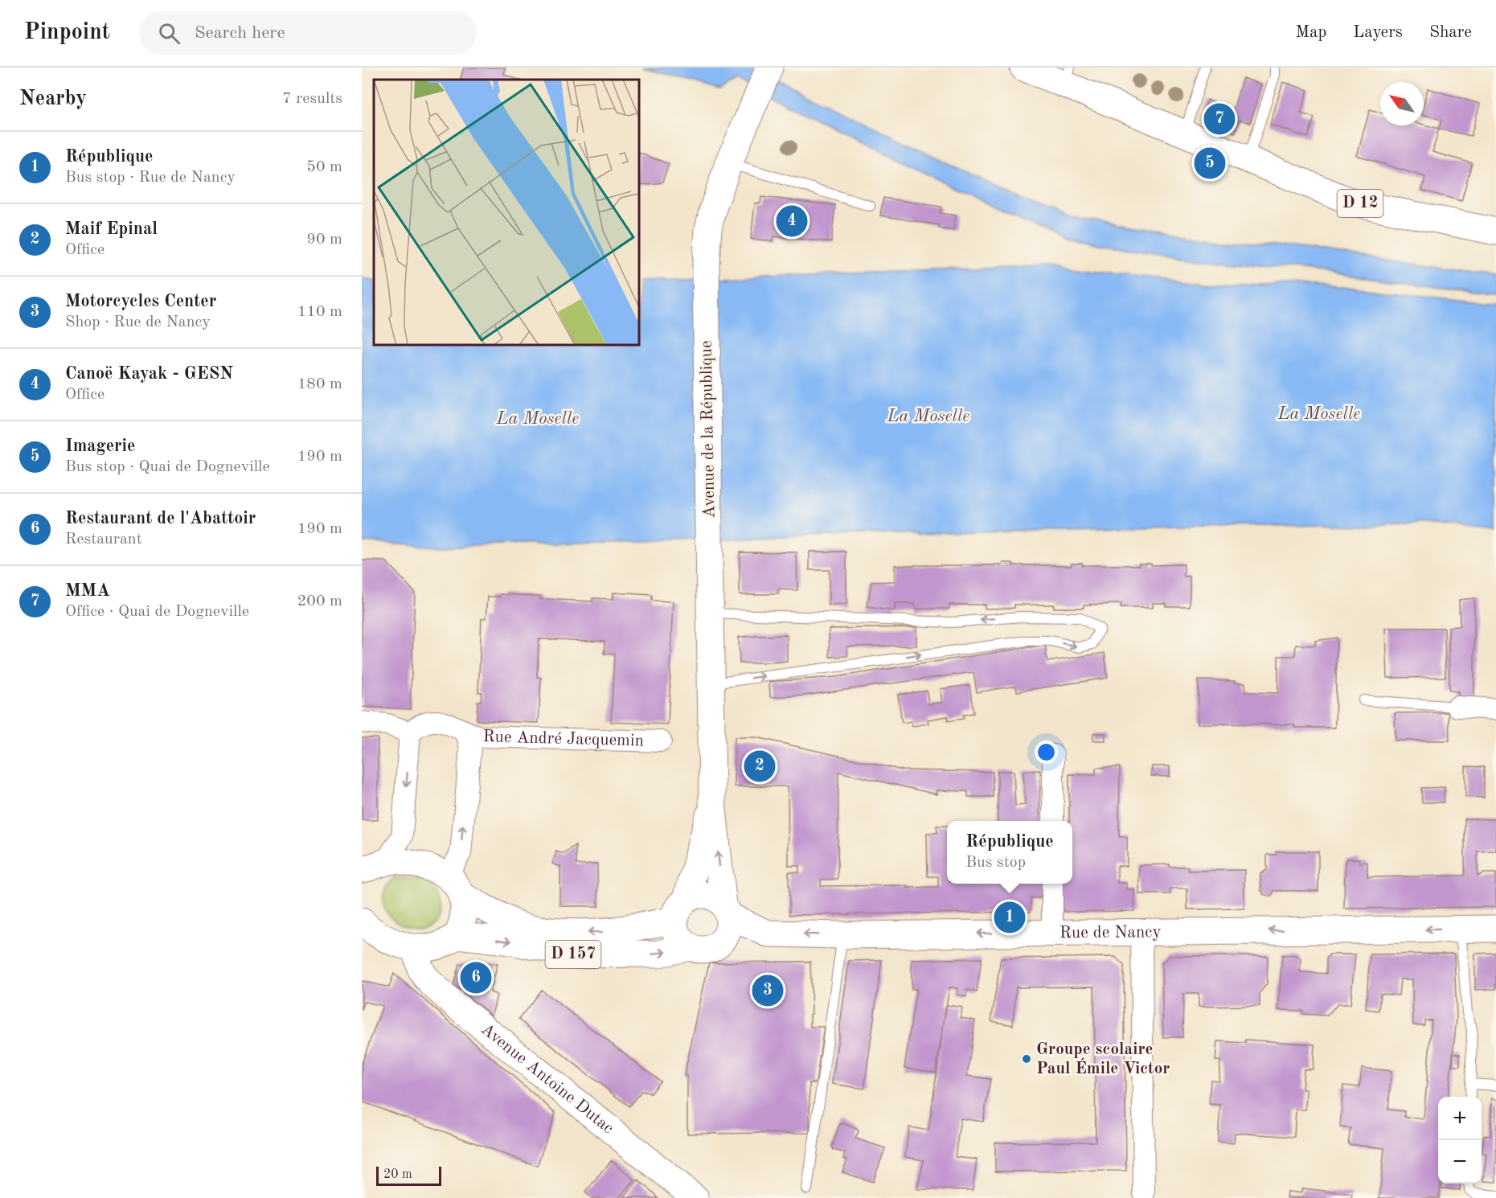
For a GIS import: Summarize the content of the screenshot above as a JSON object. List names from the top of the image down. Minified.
{"streets":{"main road":["D 12","Avenue de la République","Rue de Nancy","D 157","Avenue Antoine Dutac"],"street":["Rue André Jacquemin"]},"crossings":[["Avenue de la République","Rue de Nancy"],["Avenue de la République","D 157"],["Rue André Jacquemin","D 157"],["Rue de Nancy","D 157"]],"one_way":["Rue de Nancy"],"water":["La Moselle"],"places":["Groupe scolaire Paul Émile Victor"],"scale_bar":"20 m","north":"top left","page":{"header":"Pinpoint","search":"Search here","nav":["Map","Layers","Share"],"heading":["Nearby","7 results"],"pins":["7","5","4","2","1","6","3"],"list":[{"mark":"1","name":"République","note":"Bus stop · Rue de Nancy","value":"50 m"},{"mark":"2","name":"Maif Epinal","note":"Office","value":"90 m"},{"mark":"3","name":"Motorcycles Center","note":"Shop · Rue de Nancy","value":"110 m"},{"mark":"4","name":"Canoë Kayak - GESN","note":"Office","value":"180 m"},{"mark":"5","name":"Imagerie","note":"Bus stop · Quai de Dogneville","value":"190 m"},{"mark":"6","name":"Restaurant de l'Abattoir","note":"Restaurant","value":"190 m"},{"mark":"7","name":"MMA","note":"Office · Quai de Dogneville","value":"200 m"}],"popup":["République","Bus stop"],"map_buttons":["+","−"],"scale":"20 m"}}
